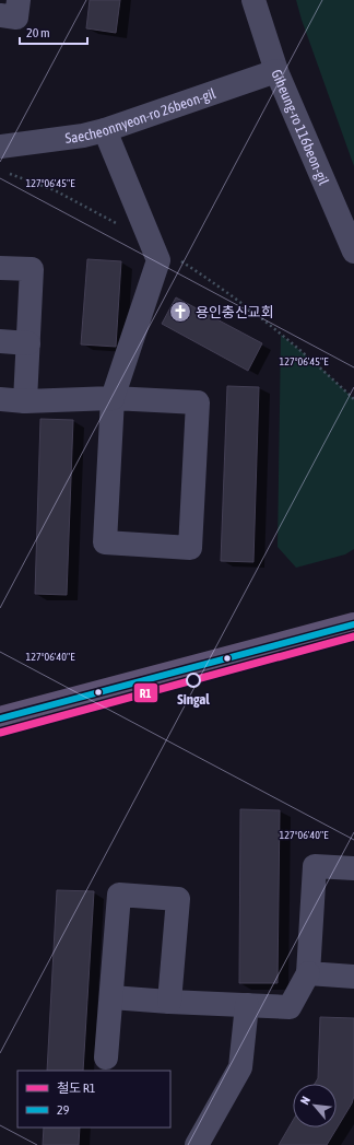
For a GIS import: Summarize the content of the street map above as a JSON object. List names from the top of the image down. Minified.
{"streets":{"street":["Saecheonnyeon-ro 26beon-gil","Giheung-ro 116beon-gil"]},"crossings":[["Saecheonnyeon-ro 26beon-gil","Giheung-ro 116beon-gil"]],"places":{"church":["용인충신교회"],"other":["Singal"]},"lines":["transit line 29","rail line R1"],"legend":["철도 R1","29"],"scale_bar":"20 m","north":"top left","coordinates":["127°06'45\"E","127°06'40\"E"]}
